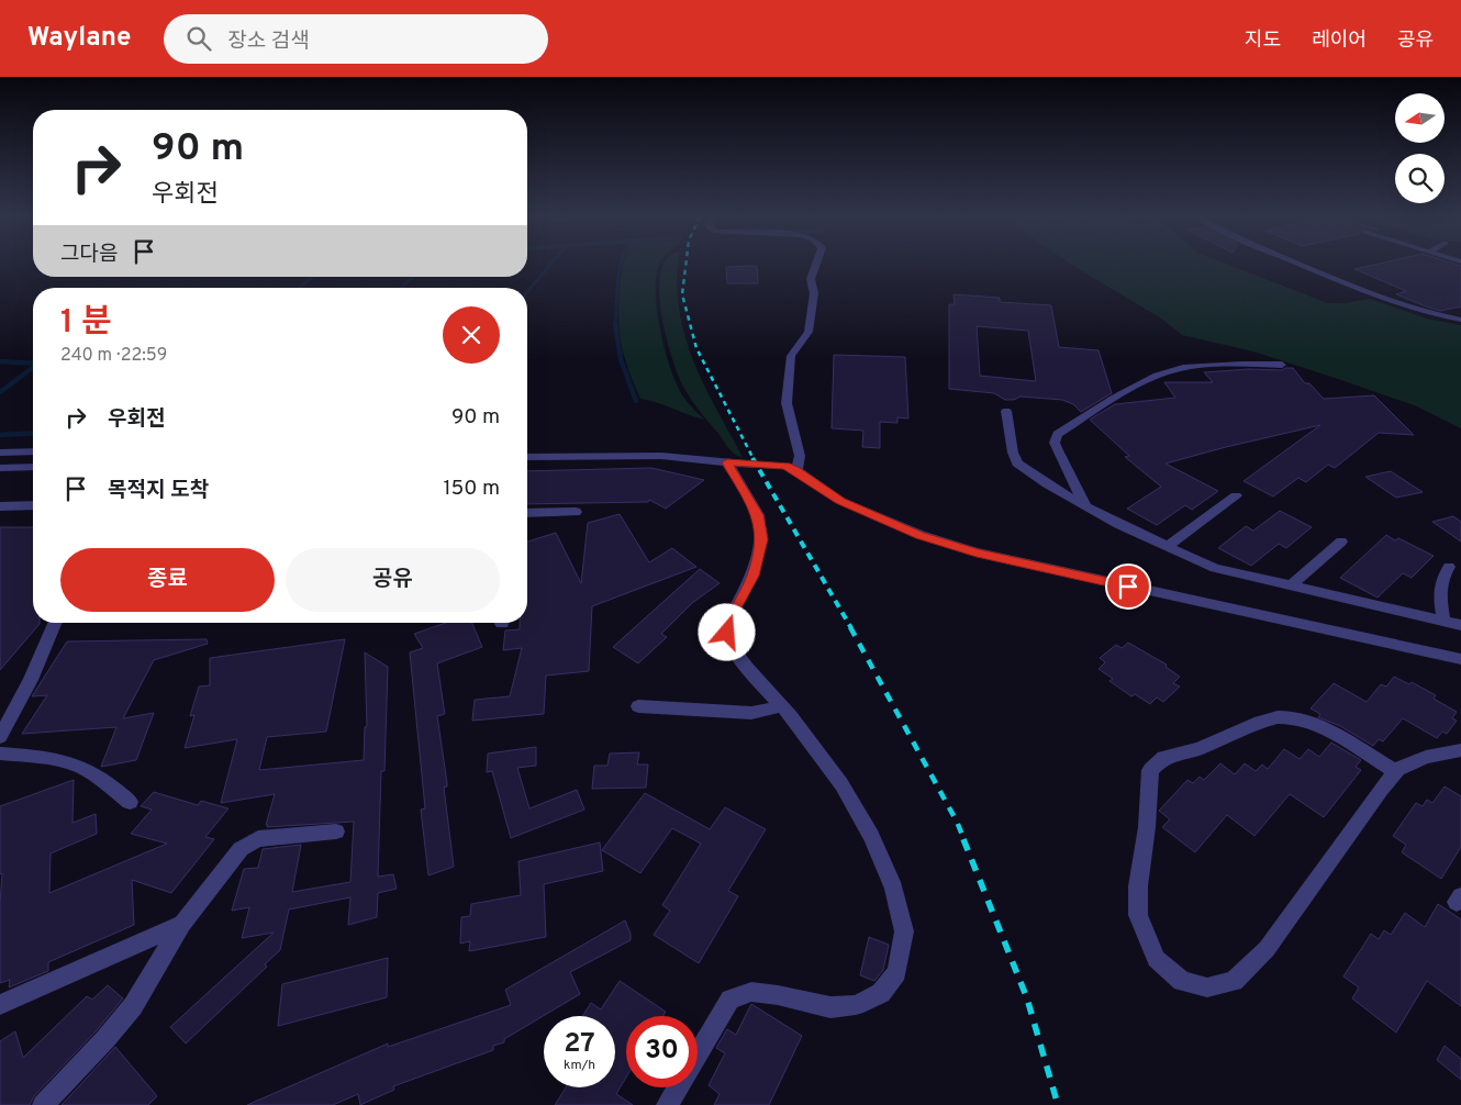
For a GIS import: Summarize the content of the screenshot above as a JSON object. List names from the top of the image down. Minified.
{"north":"left","page":{"header":"Waylane","search":"장소 검색","nav":["지도","레이어","공유"],"turn":["90 m","우회전"],"then":"그다음","heading":["1 분","240 m · 22:59"],"list":[{"name":"우회전","value":"90 m"},{"name":"목적지 도착","value":"150 m"}],"buttons":["종료","공유"],"speed":"27 km/h","limit":"30"}}
